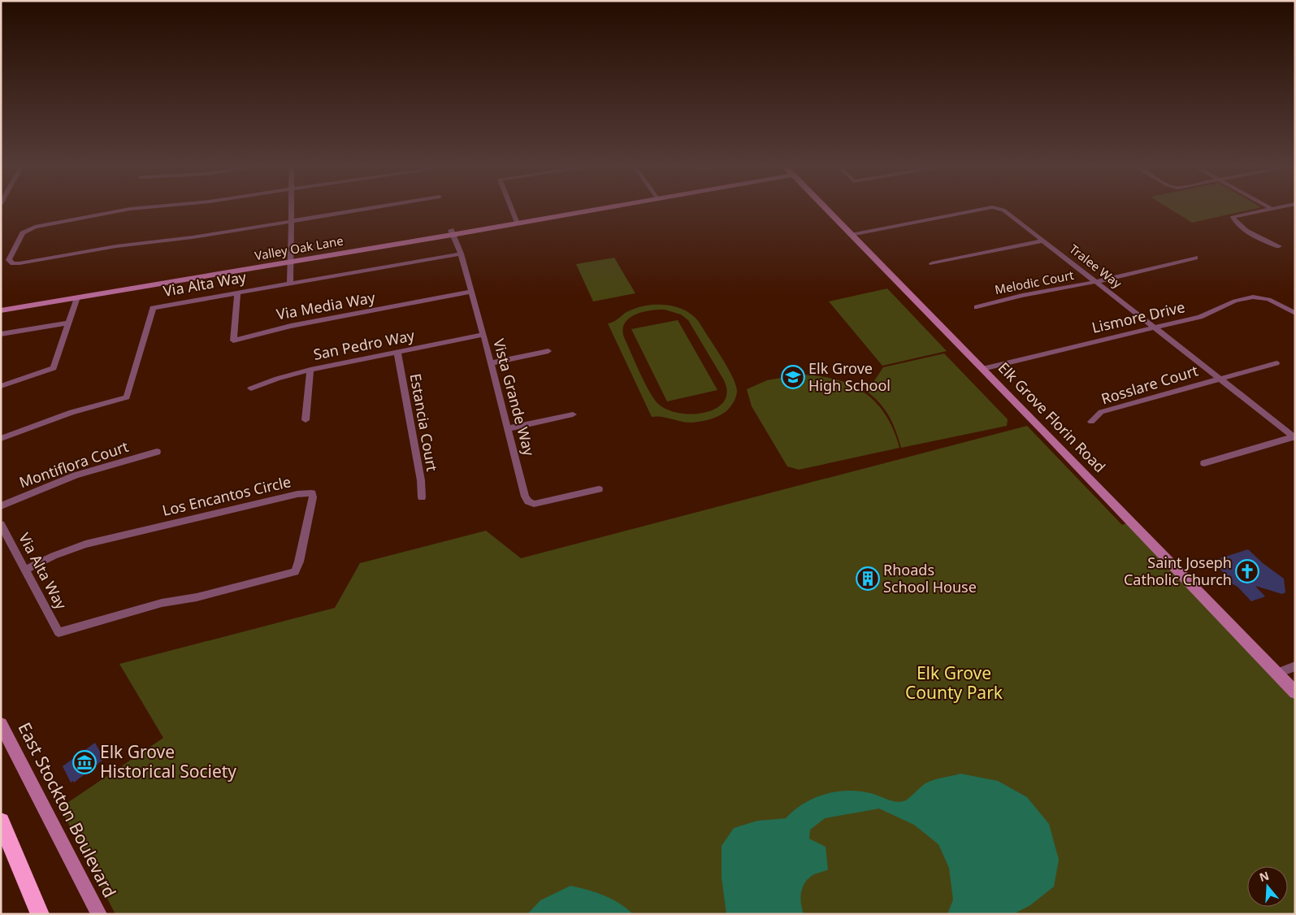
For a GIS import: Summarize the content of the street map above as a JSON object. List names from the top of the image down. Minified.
{"streets":{"street":["Valley Oak Lane","Tralee Way","Melodic Court","Via Alta Way","Via Media Way","Lismore Drive","San Pedro Way","Rosslare Court","Vista Grande Way","Elk Grove Florin Road","Estancia Court","Montiflora Court","Los Encantos Circle","East Stockton Boulevard"]},"crossings":[["Valley Oak Lane","Vista Grande Way"],["Tralee Way","Melodic Court"],["Tralee Way","Lismore Drive"],["Tralee Way","Rosslare Court"],["Tralee Way","Elk Grove Florin Road"],["Via Alta Way","Via Media Way"],["Via Alta Way","Vista Grande Way"],["Via Alta Way","Los Encantos Circle"],["Via Media Way","Vista Grande Way"],["Lismore Drive","Elk Grove Florin Road"],["San Pedro Way","Vista Grande Way"],["San Pedro Way","Estancia Court"]],"parks":["Elk Grove County Park"],"places":{"school or university":["Elk Grove High School"],"church":["Saint Joseph Catholic Church"],"building":["Rhoads School House"],"museum":["Elk Grove Historical Society"]},"north":"top"}
